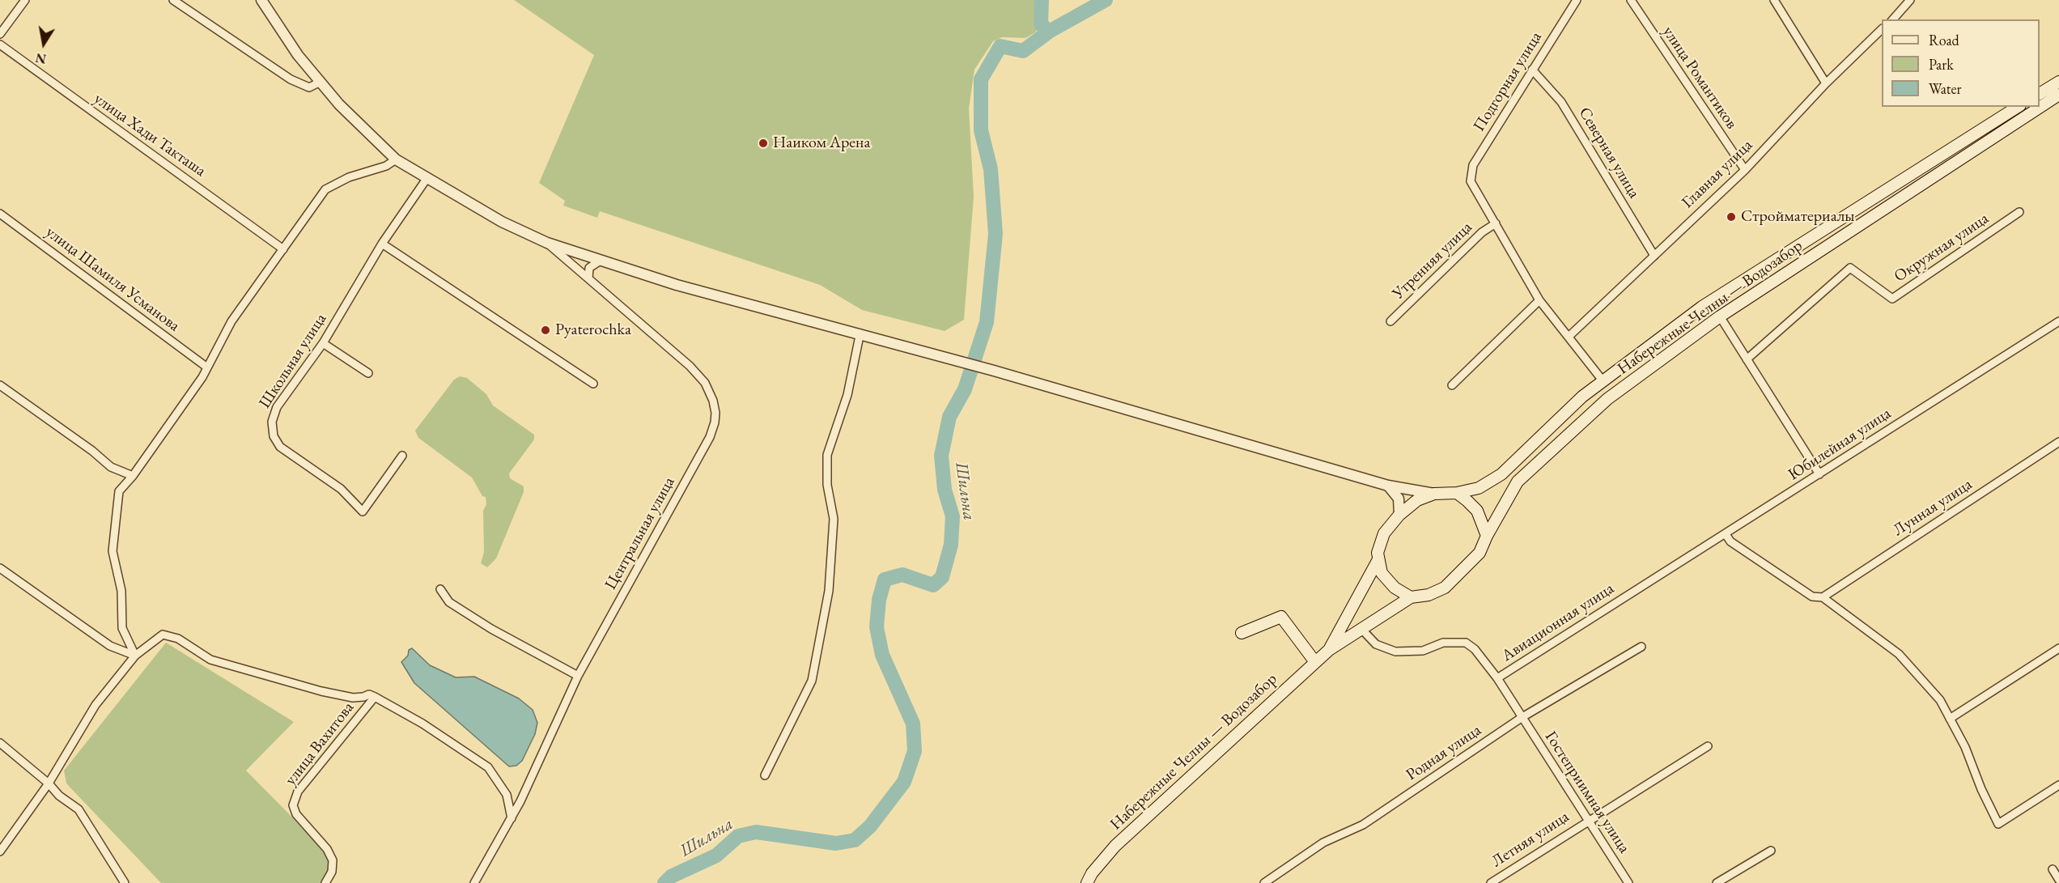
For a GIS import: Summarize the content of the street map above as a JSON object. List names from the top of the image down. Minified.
{"streets":{"main road":["Набережные Челны — Водозабор"],"street":["улица Романтиков","Подгорная улица","улица Хади Такташа","Северная улица","Главная улица","Окружная улица","Утренняя улица","улица Шамиля Усманова","Школьная улица","Юбилейная улица","Лунная улица","Центральная улица","Авиационная улица","улица Вахитова","Родная улица","Гостеприимная улица","Летняя улица"]},"crossings":[["улица Романтиков","Главная улица"],["Подгорная улица","Северная улица"],["Подгорная улица","Утренняя улица"],["Северная улица","Главная улица"],["Набережные Челны — Водозабор","Гостеприимная улица"],["Юбилейная улица","Авиационная улица"],["Авиационная улица","Гостеприимная улица"],["Родная улица","Гостеприимная улица"],["Гостеприимная улица","Летняя улица"]],"water":["Шильна"],"places":["Наиком Арена","Стройматериалы","Pyaterochka"],"legend":["Road","Park","Water"],"north":"bottom"}
